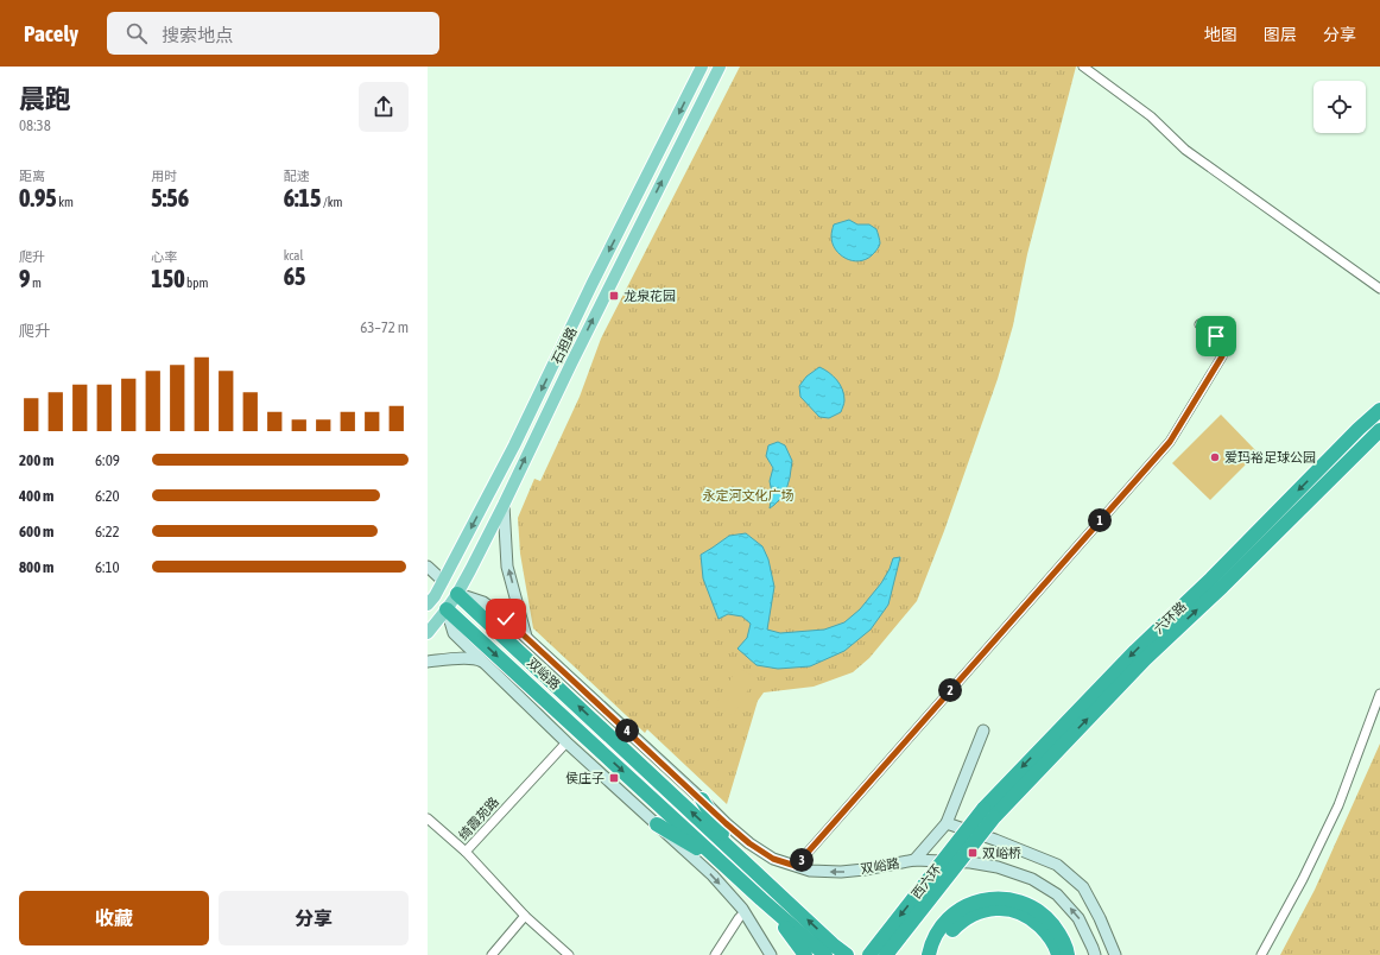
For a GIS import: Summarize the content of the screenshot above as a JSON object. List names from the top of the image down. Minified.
{"streets":{"highway":["六环路","双峪路","西六环"],"main road":["石担路"],"street":["绮霞苑路"]},"crossings":[["石担路","双峪路"],["六环路","西六环"]],"parks":["永定河文化广场"],"places":{"transit":["龙泉花园","侯庄子","双峪桥"],"other":["爱玛裕足球公园"]},"page":{"header":"Pacely","search":"搜索地点","nav":["地图","图层","分享"],"heading":["晨跑","08:38"],"stats":[["距离","0.95 km"],["用时","5:56"],["配速","6:15 /km"],["爬升","9 m"],["心率","150 bpm"],["kcal","65"]],"chart":["爬升","63–72 m"],"list":[{"name":"200 m","note":"6:09"},{"name":"400 m","note":"6:20"},{"name":"600 m","note":"6:22"},{"name":"800 m","note":"6:10"}],"pins":["1","2","4","3"],"buttons":["收藏","分享"]}}
